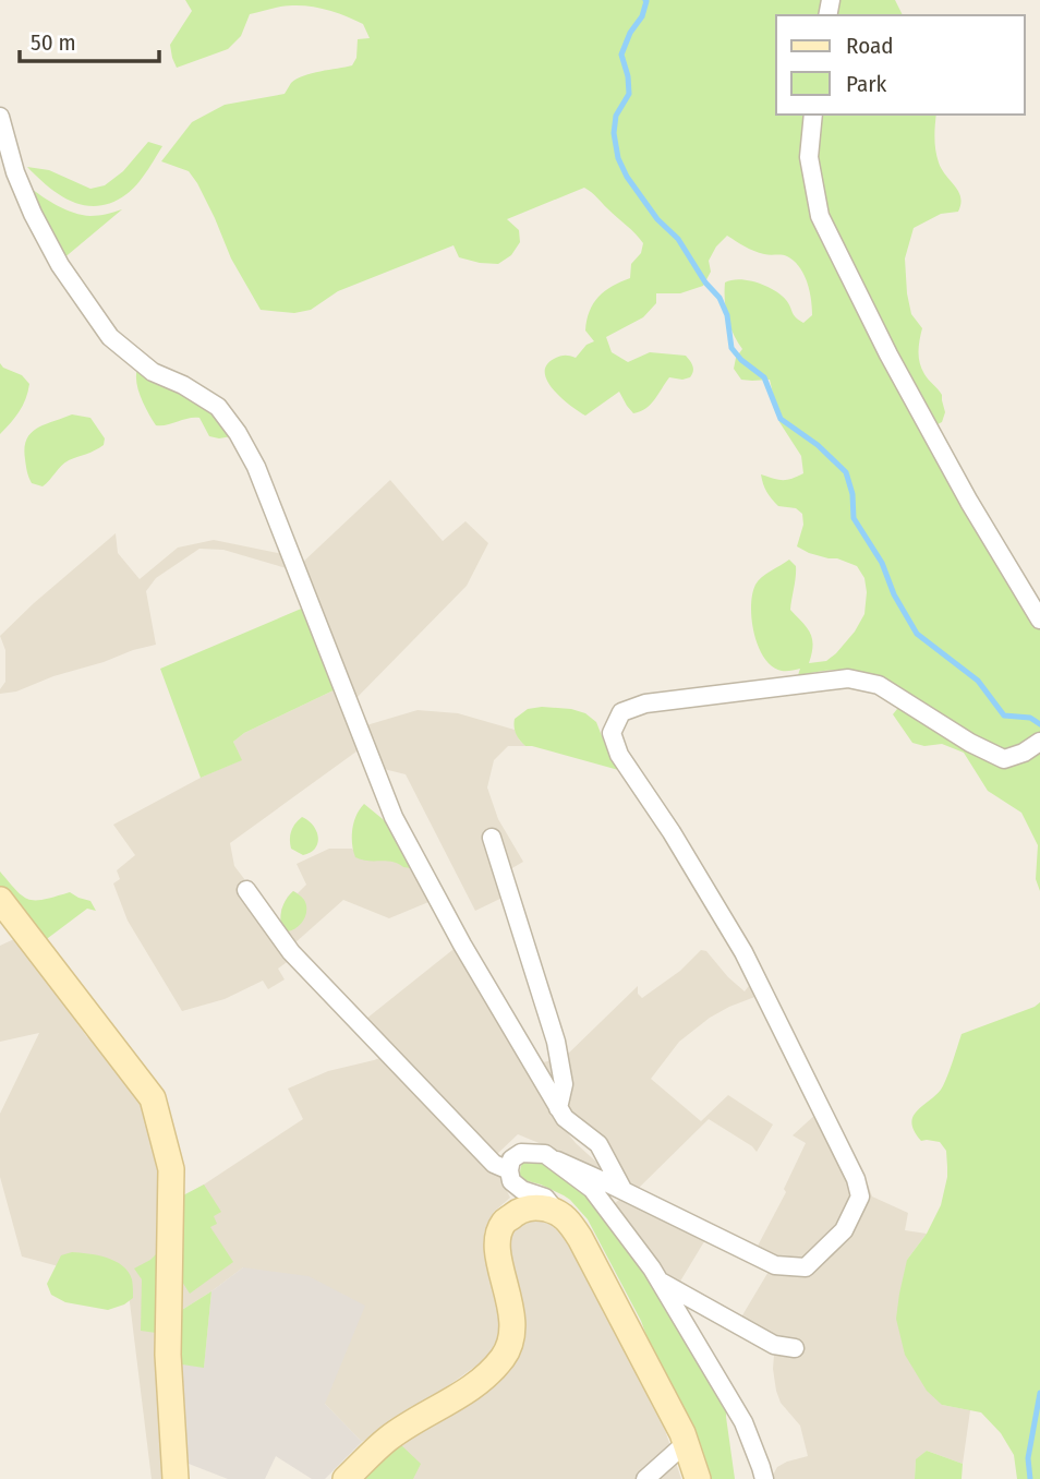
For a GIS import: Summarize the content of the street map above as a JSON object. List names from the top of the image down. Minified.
{"legend":["Road","Park"],"scale_bar":"50 m"}
